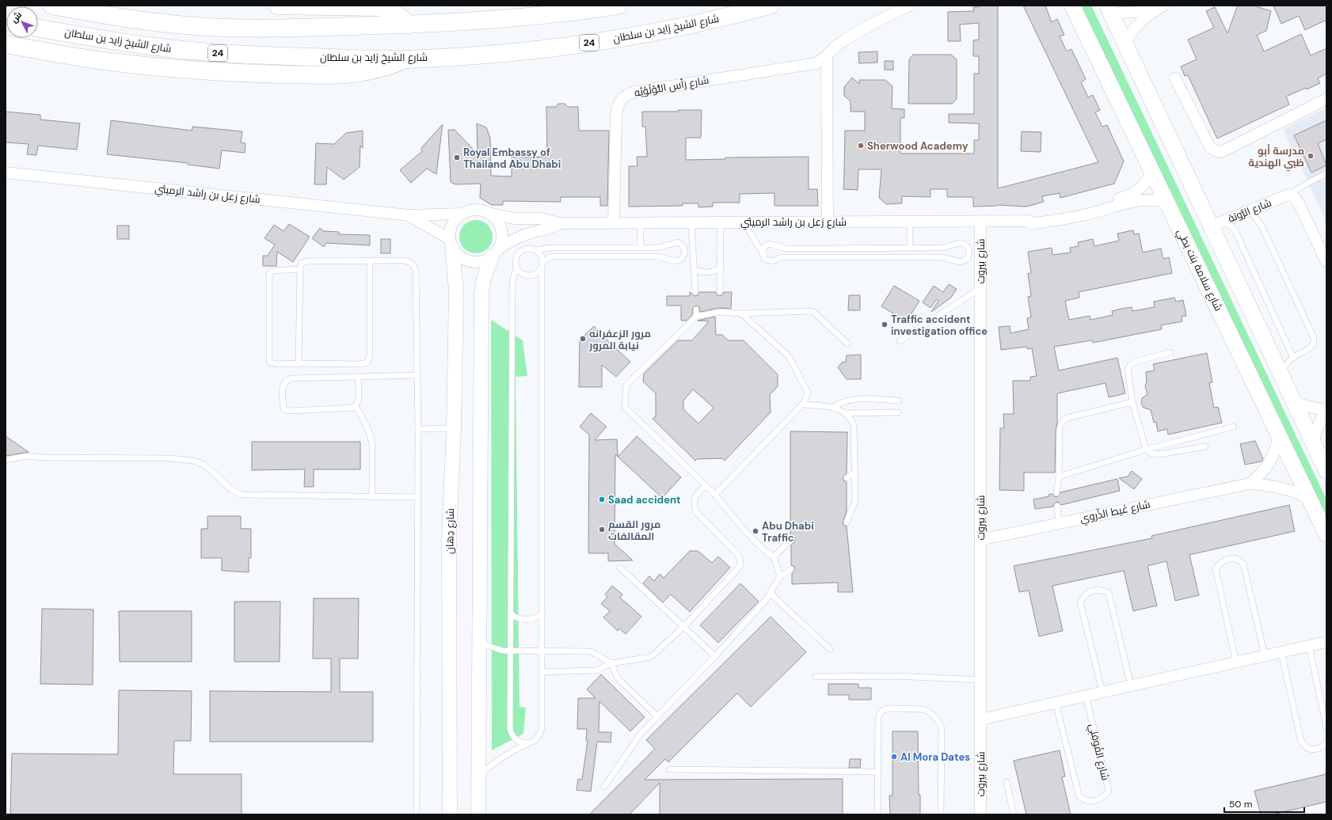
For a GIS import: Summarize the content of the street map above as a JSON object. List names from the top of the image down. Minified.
{"streets":{"main road":["شارع الشيخ زايد بن سلطان","24","شارع سلامة بنت بطي"],"street":["شارع رَأس اللُّؤلُؤيَّه","شارع زعل بن راشد الرميثي","شارع الرُّوتة","شارع بيروت","شارع غَيط الذِّروي","شارع دِهان"],"lane":["شارع الفُوفِلِي"]},"crossings":[["شارع رَأس اللُّؤلُؤيَّه","شارع زعل بن راشد الرميثي"],["شارع زعل بن راشد الرميثي","شارع بيروت"],["شارع زعل بن راشد الرميثي","شارع سلامة بنت بطي"],["شارع زعل بن راشد الرميثي","شارع دِهان"],["شارع بيروت","شارع غَيط الذِّروي"],["شارع سلامة بنت بطي","شارع غَيط الذِّروي"]],"places":["Sherwood Academy","مدرسة أبو ظبي الهندية","Royal Embassy of Thailand Abu Dhabi","Traffic accident investigation office","مرور الزعفرانه نيابة المرور","Saad accident","مرور القسم المقالفات","Abu Dhabi Traffic","Al Mora Dates"],"scale_bar":"50 m","north":"top left"}
